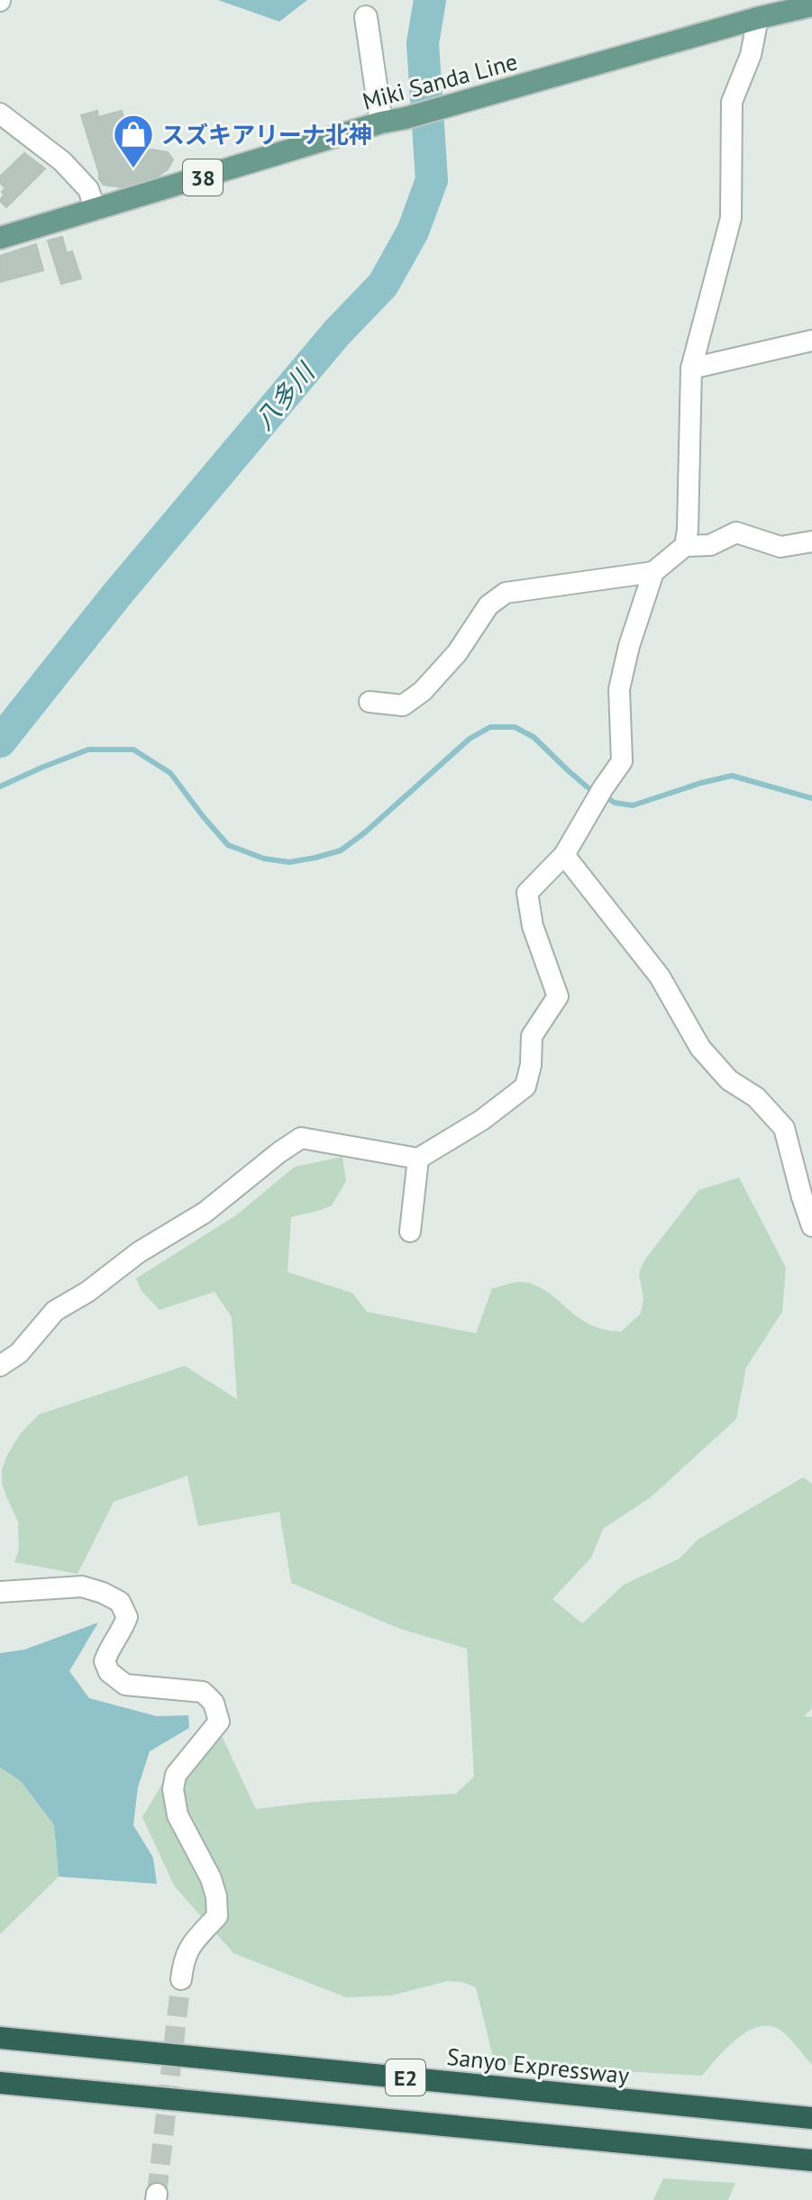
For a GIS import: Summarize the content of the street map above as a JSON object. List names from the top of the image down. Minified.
{"streets":{"highway":["Sanyo Expressway","E2"],"main road":["Miki Sanda Line","38"]},"water":["八多川"],"places":{"shop":["スズキアリーナ北神"]}}
